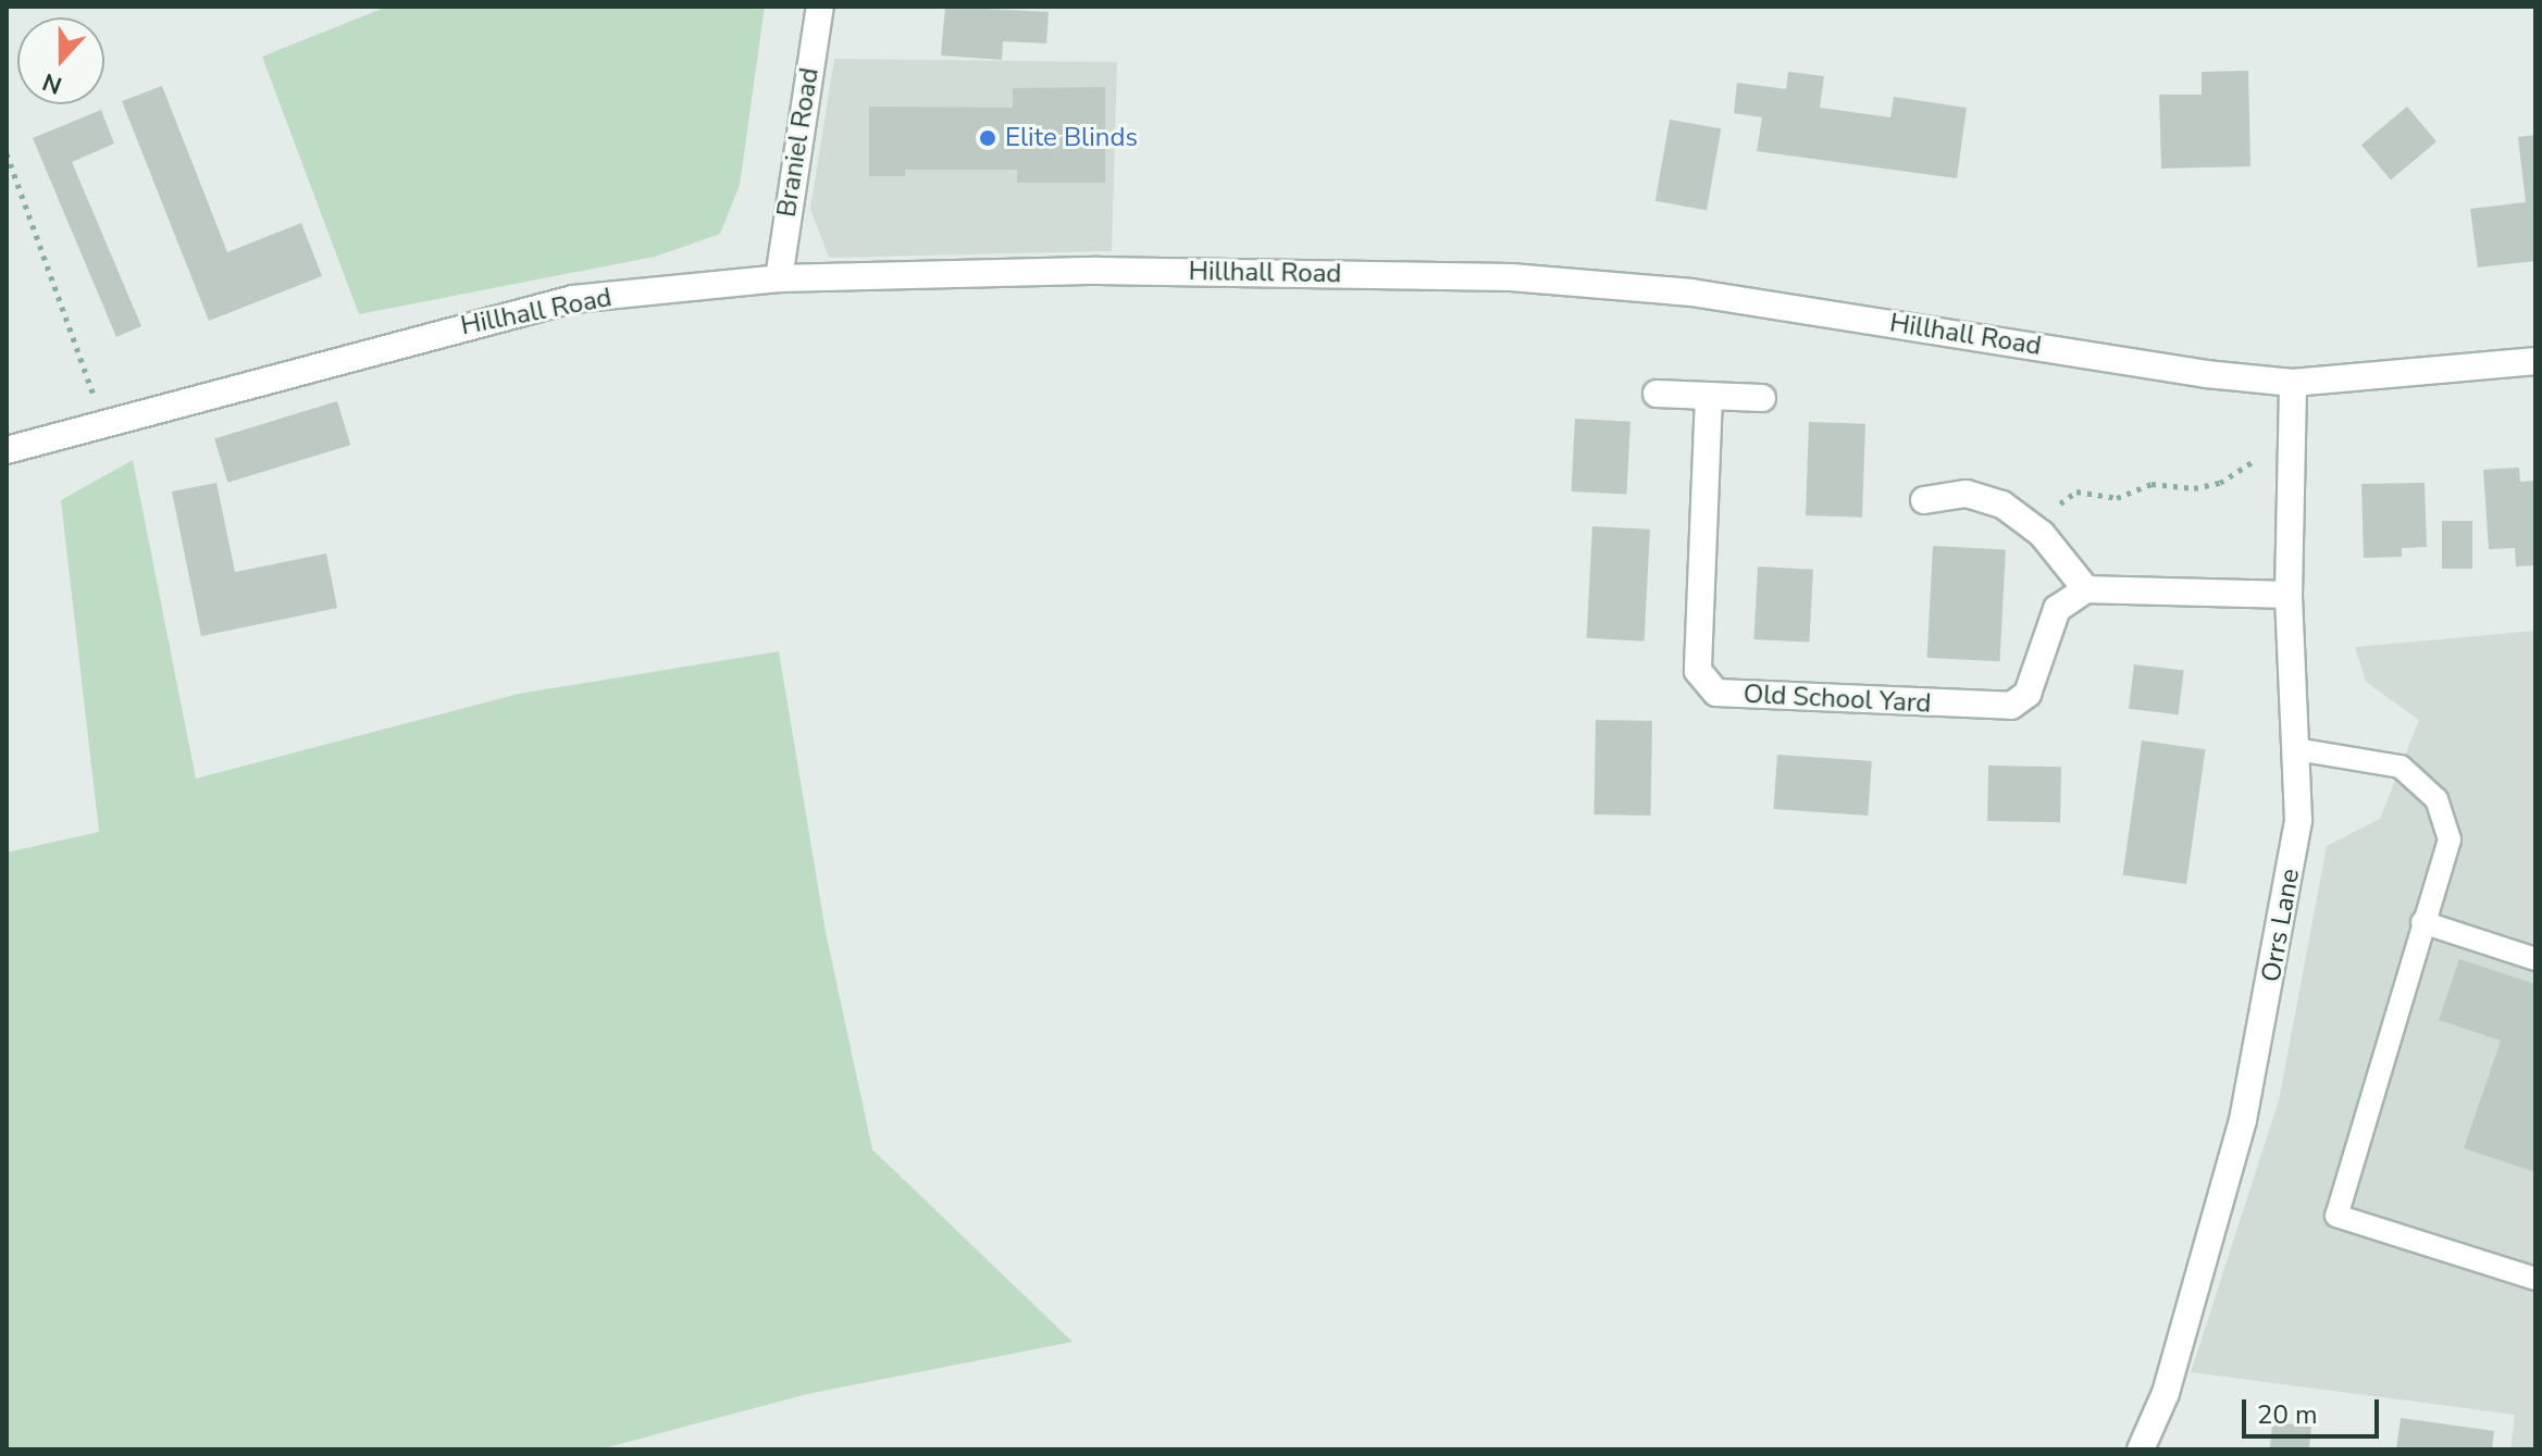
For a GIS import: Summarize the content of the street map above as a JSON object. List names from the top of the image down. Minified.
{"streets":{"street":["Braniel Road","Hillhall Road","Old School Yard","Orrs Lane"]},"crossings":[["Braniel Road","Hillhall Road"],["Hillhall Road","Orrs Lane"]],"places":["Elite Blinds"],"scale_bar":"20 m","north":"bottom"}
